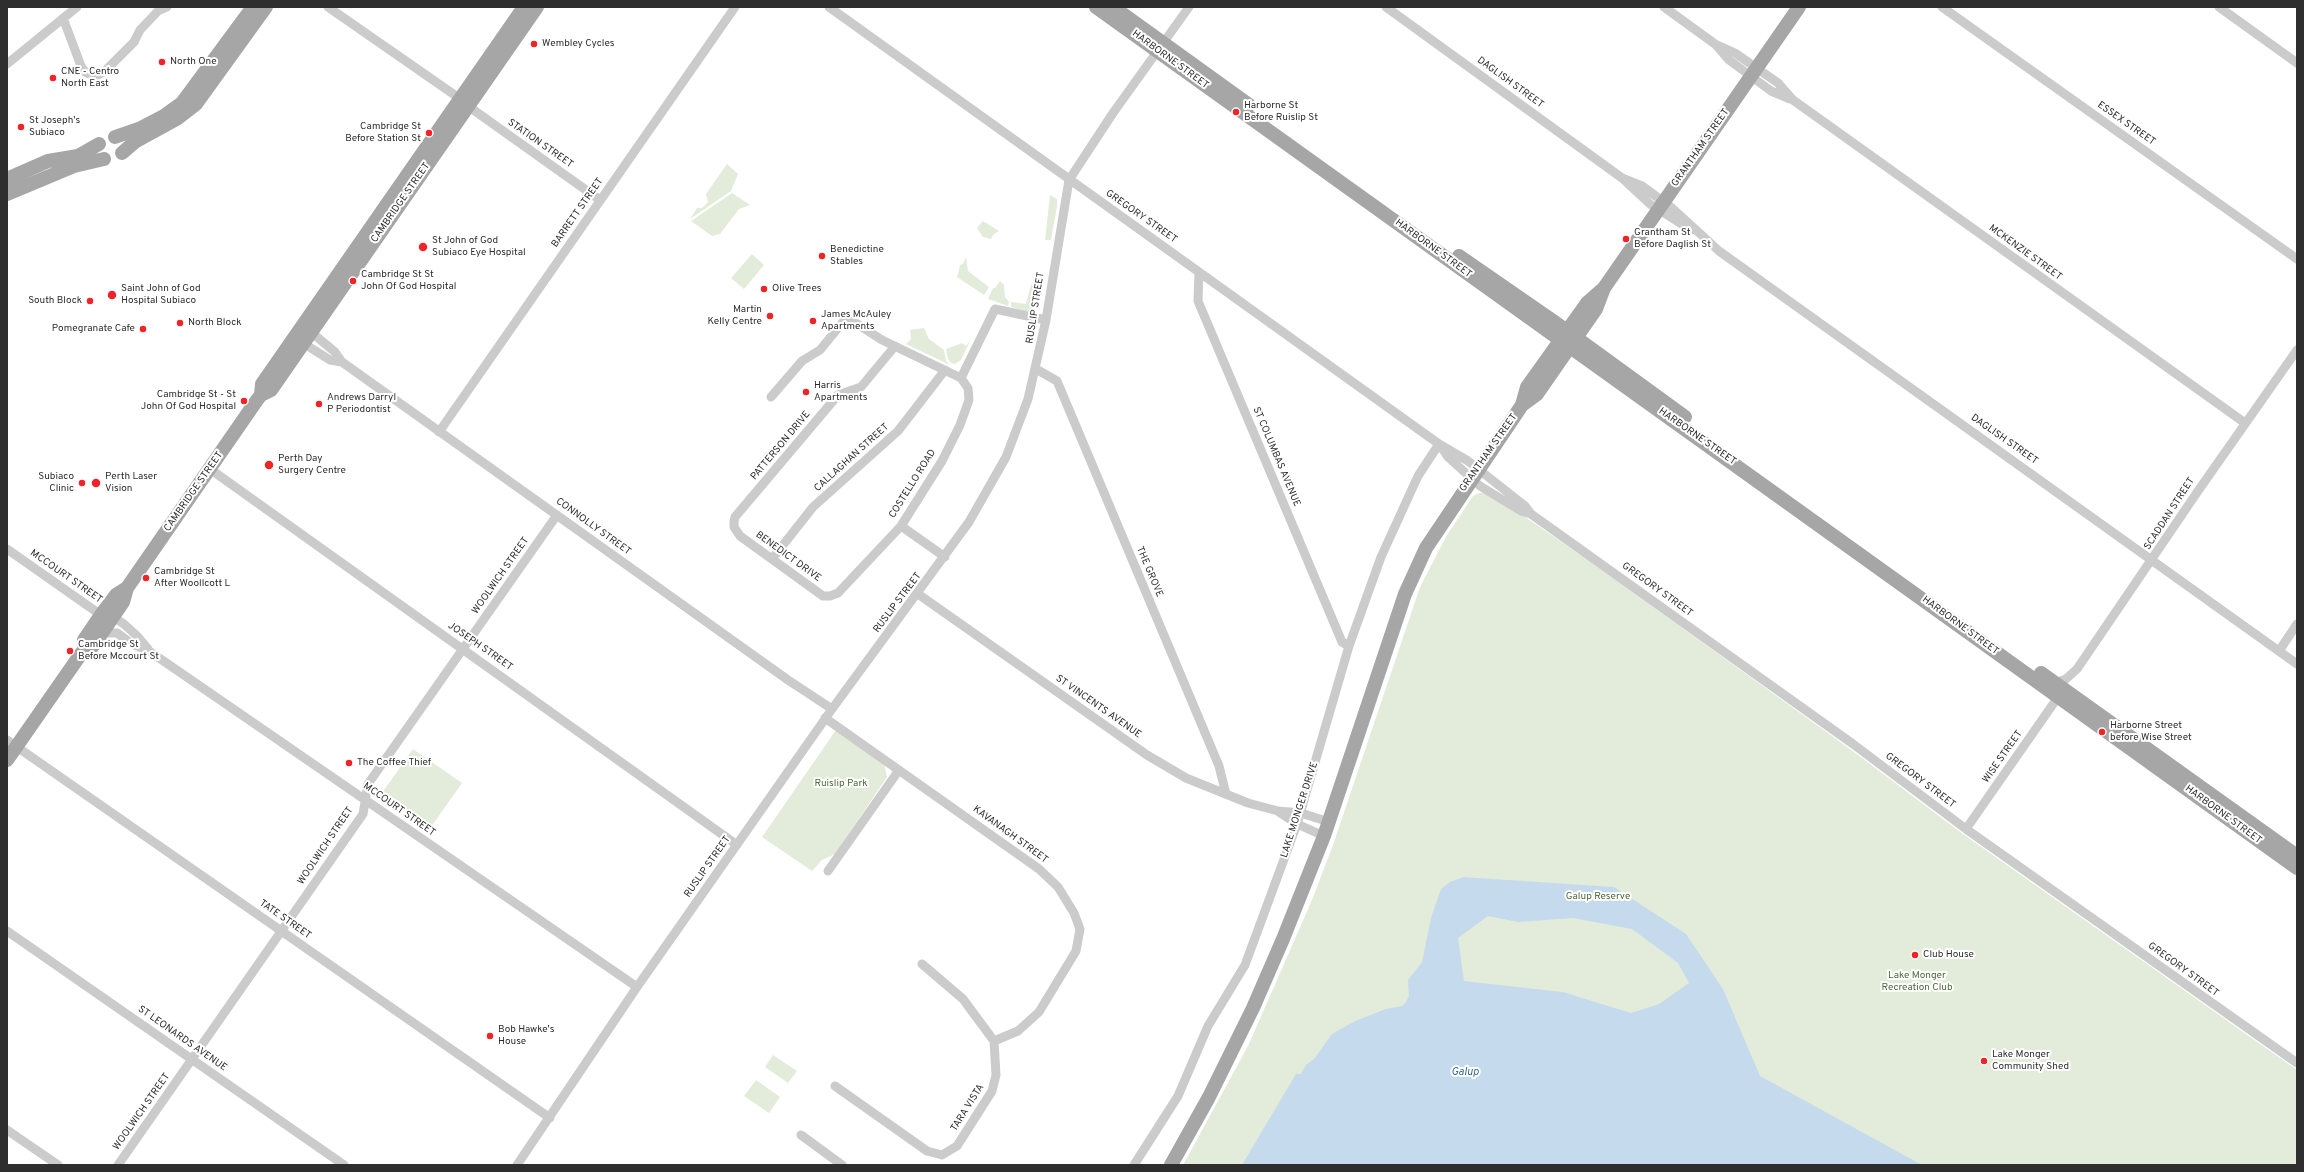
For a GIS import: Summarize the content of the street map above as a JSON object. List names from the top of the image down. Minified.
{"streets":{"main road":["HARBORNE STREET","GRANTHAM STREET","CAMBRIDGE STREET"],"street":["DAGLISH STREET","ESSEX STREET","STATION STREET","BARRETT STREET","GREGORY STREET","MCKENZIE STREET","RUSLIP STREET","PATTERSON DRIVE","ST COLUMBAS AVENUE","CALLAGHAN STREET","COSTELLO ROAD","SCADDAN STREET","CONNOLLY STREET","BENEDICT DRIVE","THE GROVE","WOOLWICH STREET","MCCOURT STREET","JOSEPH STREET","ST VINCENTS AVENUE","WISE STREET","LAKE MONGER DRIVE","KAVANAGH STREET","TATE STREET","ST LEONARDS AVENUE","TARA VISTA"]},"crossings":[["HARBORNE STREET","GRANTHAM STREET"],["HARBORNE STREET","RUSLIP STREET"],["HARBORNE STREET","SCADDAN STREET"],["HARBORNE STREET","WISE STREET"],["DAGLISH STREET","GRANTHAM STREET"],["DAGLISH STREET","SCADDAN STREET"],["STATION STREET","CAMBRIDGE STREET"],["STATION STREET","BARRETT STREET"],["GRANTHAM STREET","GREGORY STREET"],["GRANTHAM STREET","MCKENZIE STREET"],["GRANTHAM STREET","ST VINCENTS AVENUE"],["CAMBRIDGE STREET","CONNOLLY STREET"],["CAMBRIDGE STREET","MCCOURT STREET"],["CAMBRIDGE STREET","JOSEPH STREET"],["CAMBRIDGE STREET","TATE STREET"],["BARRETT STREET","CONNOLLY STREET"],["GREGORY STREET","RUSLIP STREET"],["GREGORY STREET","ST COLUMBAS AVENUE"],["GREGORY STREET","WISE STREET"],["GREGORY STREET","LAKE MONGER DRIVE"],["MCKENZIE STREET","SCADDAN STREET"],["RUSLIP STREET","CONNOLLY STREET"],["RUSLIP STREET","THE GROVE"],["RUSLIP STREET","MCCOURT STREET"],["RUSLIP STREET","JOSEPH STREET"],["RUSLIP STREET","ST VINCENTS AVENUE"],["RUSLIP STREET","KAVANAGH STREET"],["RUSLIP STREET","TATE STREET"],["PATTERSON DRIVE","BENEDICT DRIVE"],["ST COLUMBAS AVENUE","LAKE MONGER DRIVE"],["CALLAGHAN STREET","BENEDICT DRIVE"],["COSTELLO ROAD","BENEDICT DRIVE"],["CONNOLLY STREET","WOOLWICH STREET"],["THE GROVE","ST VINCENTS AVENUE"],["WOOLWICH STREET","MCCOURT STREET"],["WOOLWICH STREET","JOSEPH STREET"],["WOOLWICH STREET","TATE STREET"],["WOOLWICH STREET","ST LEONARDS AVENUE"],["ST VINCENTS AVENUE","LAKE MONGER DRIVE"],["KAVANAGH STREET","TARA VISTA"]],"water":["Galup"],"parks":["Ruislip Park","Galup Reserve","Lake Monger Recreation Club"],"places":["Wembley Cycles","North One","CNE - Centro North East","Harborne St Before Ruislip St","St Joseph's Subiaco","Cambridge St Before Station St","Grantham St Before Daglish St","St John of God Subiaco Eye Hospital","Benedictine Stables","Cambridge St St John Of God Hospital","Olive Trees","Saint John of God Hospital Subiaco","South Block","Martin Kelly Centre","James McAuley Apartments","North Block","Pomegranate Cafe","Harris Apartments","Cambridge St - St John Of God Hospital","Andrews Darryl P Periodontist","Perth Day Surgery Centre","Subiaco Clinic","Perth Laser Vision","Cambridge St After Woollcott L","Cambridge St Before Mccourt St","Harborne Street before Wise Street","The Coffee Thief","Club House","Bob Hawke's House","Lake Monger Community Shed"]}
